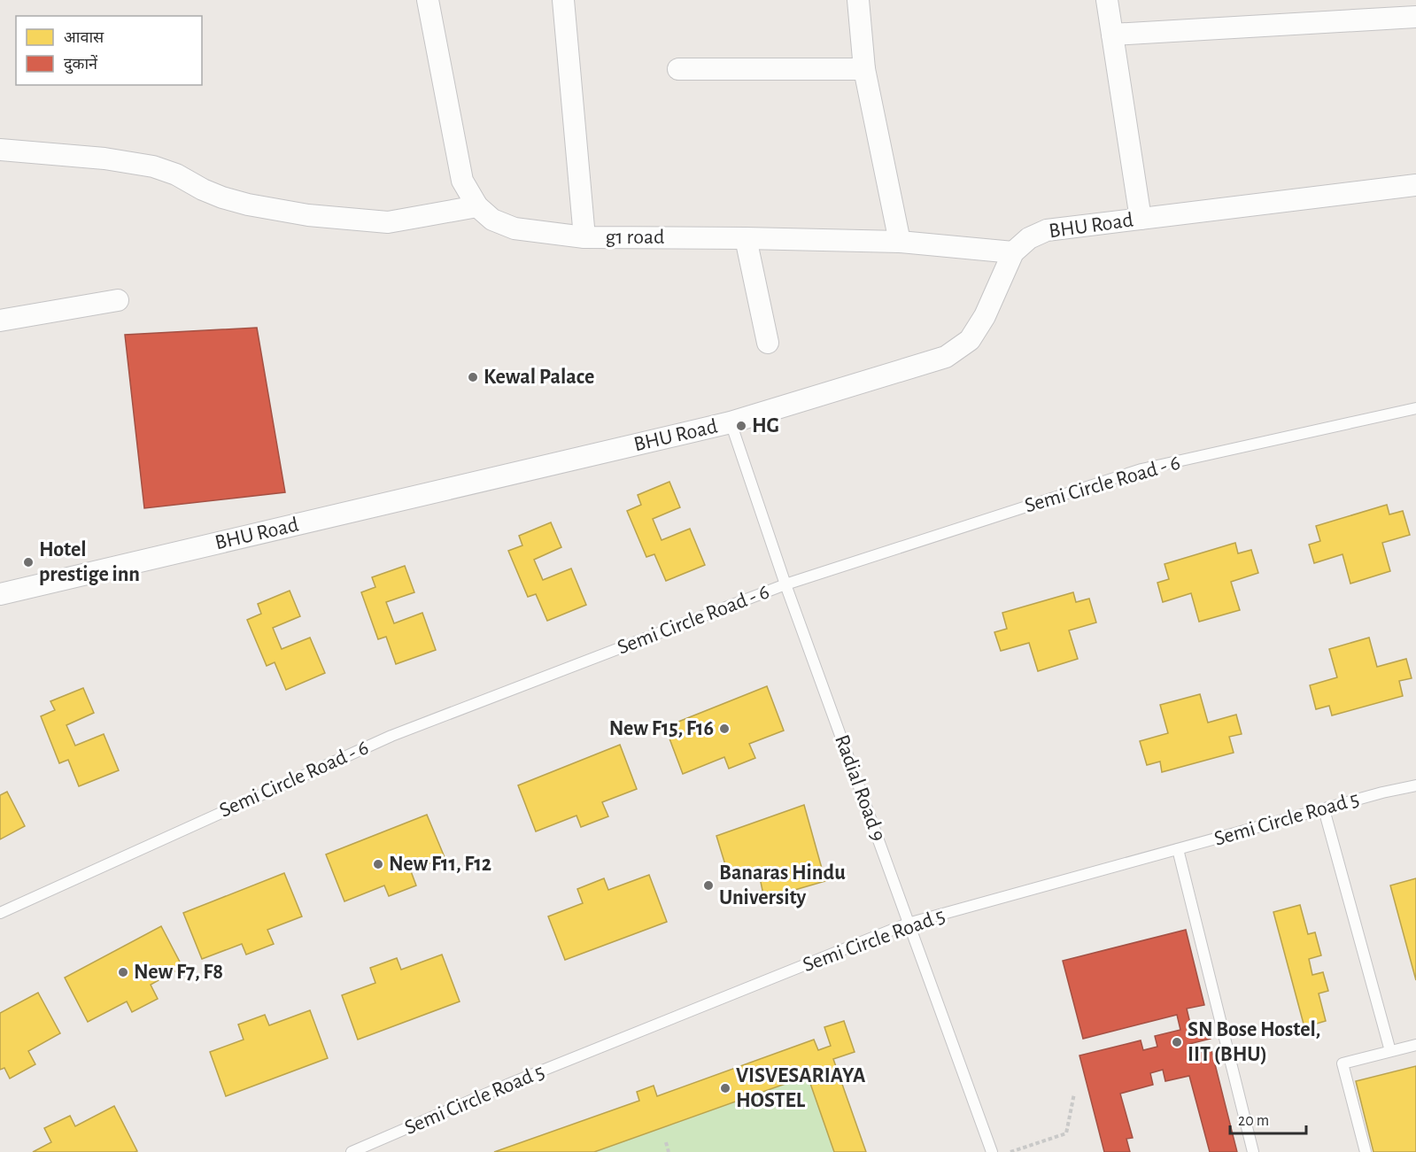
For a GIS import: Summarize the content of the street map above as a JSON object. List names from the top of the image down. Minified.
{"streets":{"street":["BHU Road","g1 road"],"lane":["Semi Circle Road - 6","Radial Road 9","Semi Circle Road 5"]},"crossings":[["BHU Road","g1 road"],["BHU Road","Radial Road 9"],["Semi Circle Road - 6","Radial Road 9"],["Radial Road 9","Semi Circle Road 5"]],"places":["Kewal Palace","HG","Hotel prestige inn","New F15, F16","New F11, F12","Banaras Hindu University","New F7, F8","SN Bose Hostel, IIT (BHU)","VISVESARIAYA HOSTEL"],"legend":["आवास","दुकानें"],"scale_bar":"20 m"}
